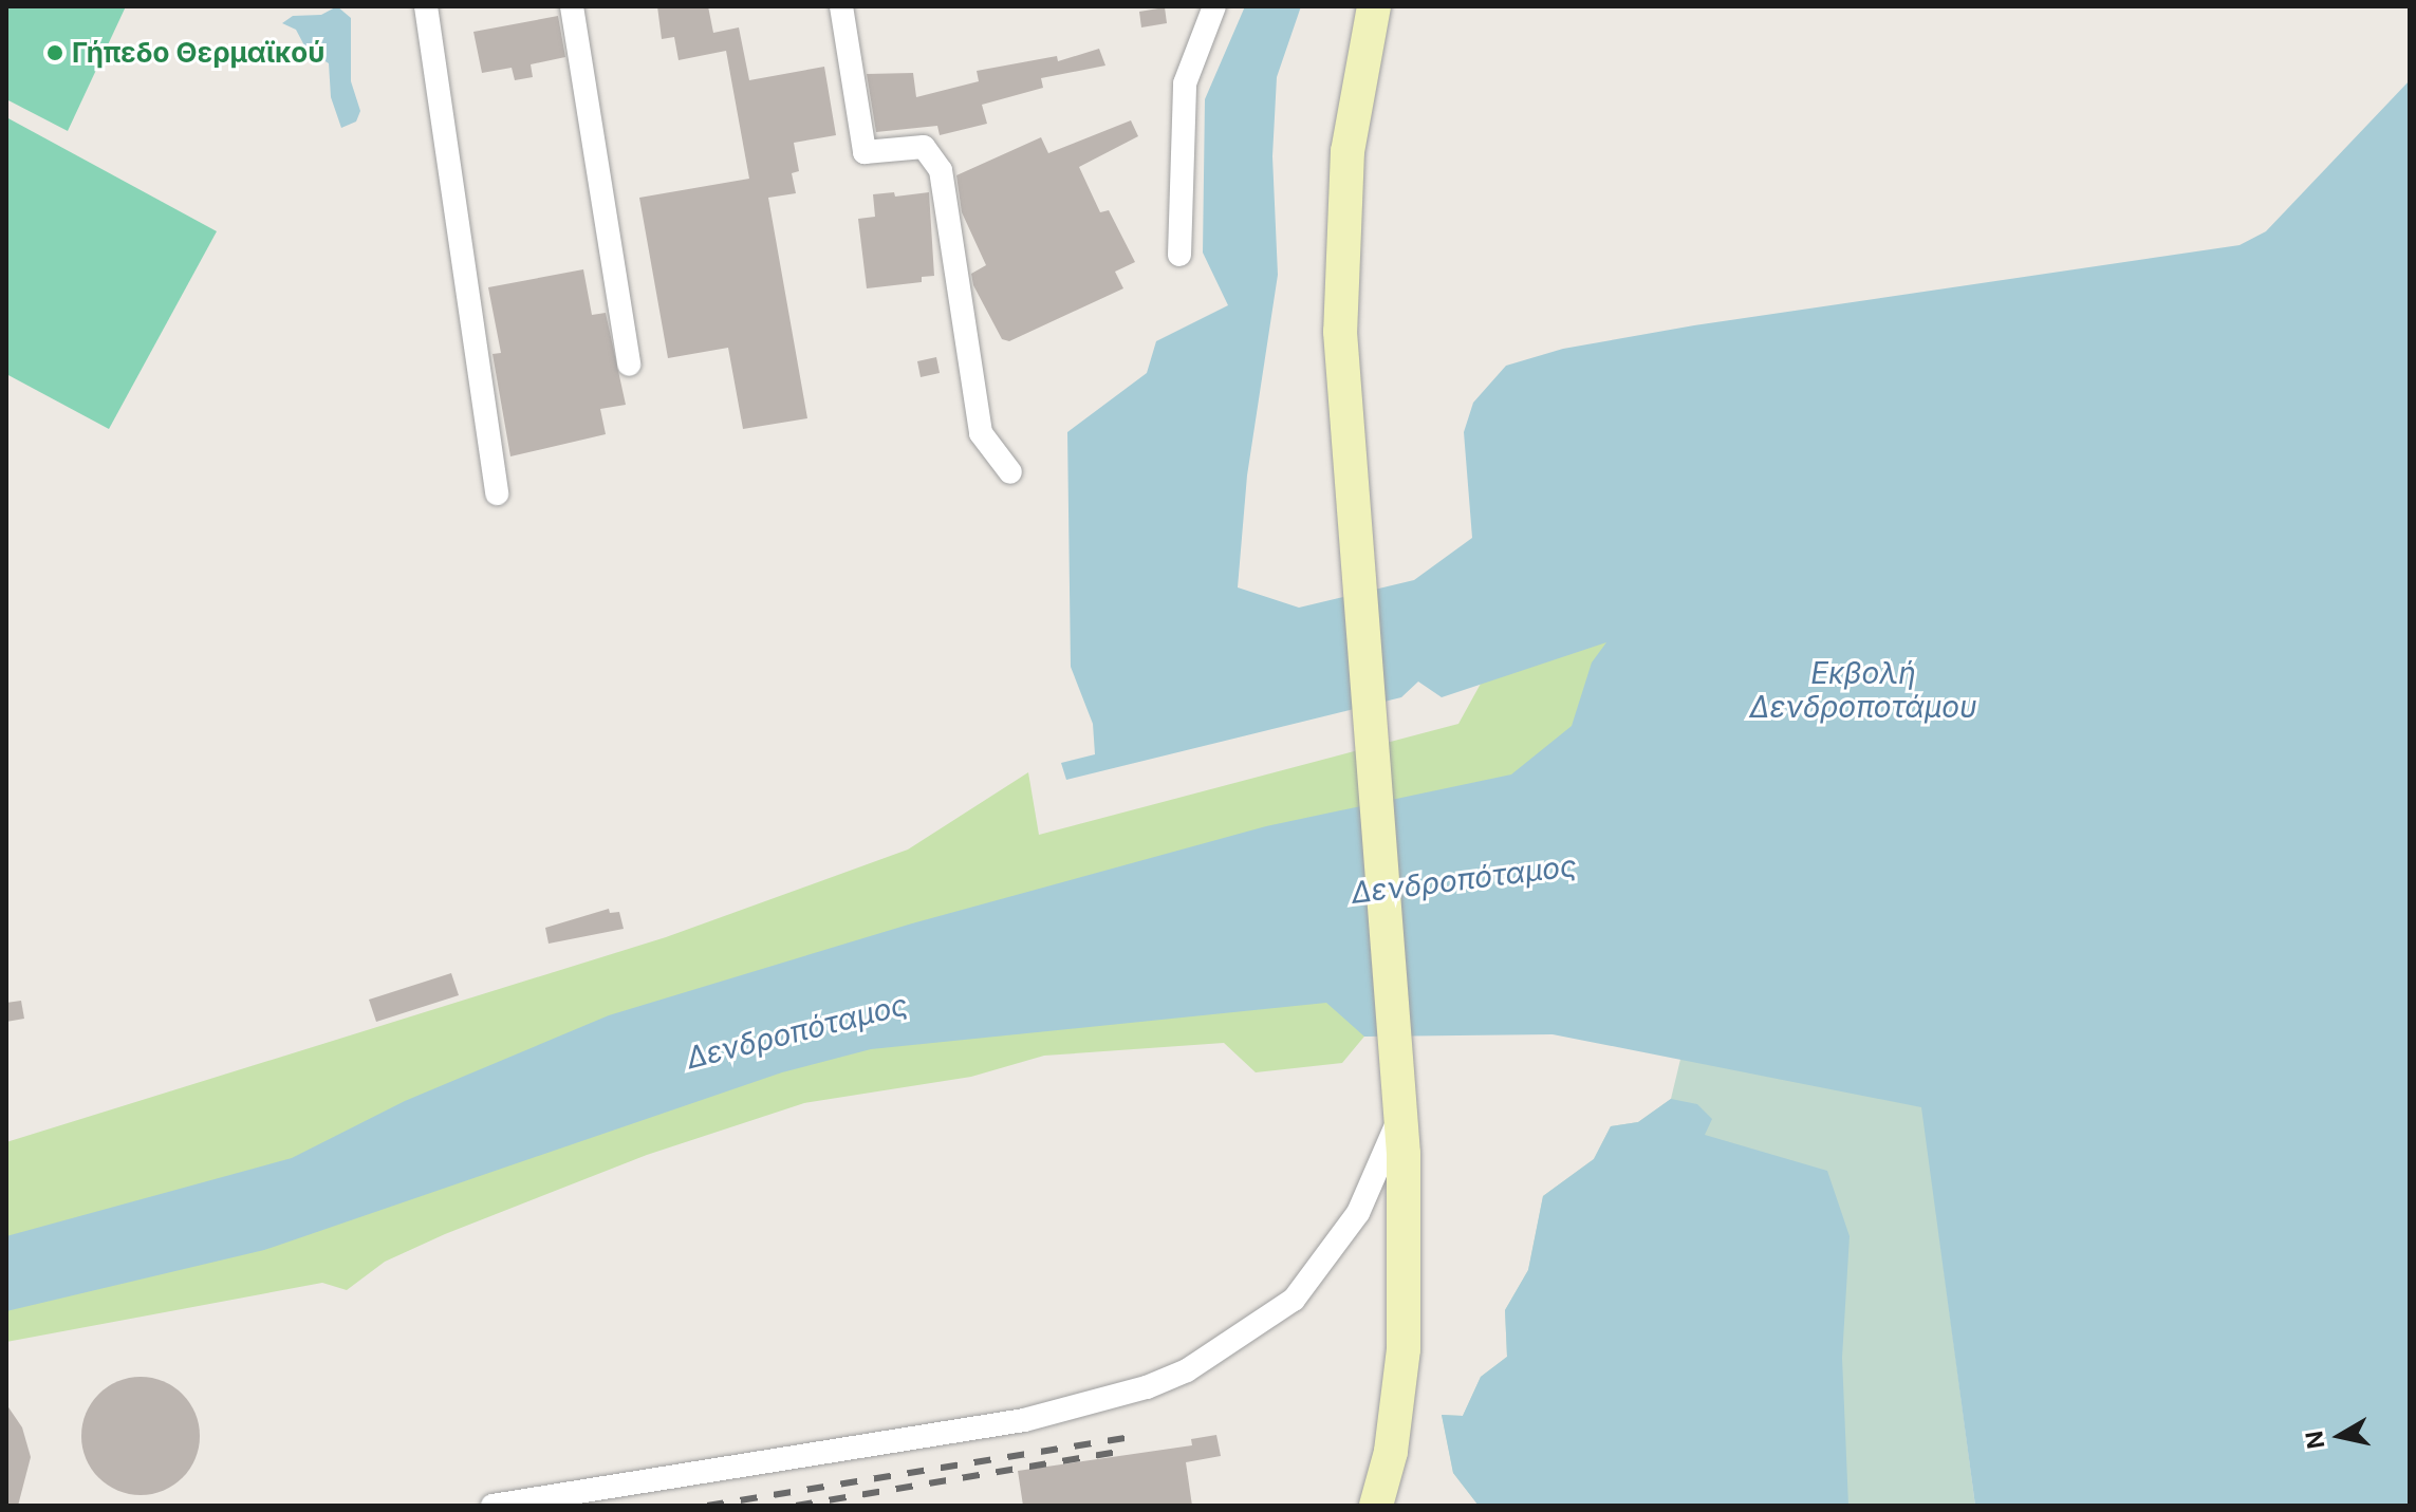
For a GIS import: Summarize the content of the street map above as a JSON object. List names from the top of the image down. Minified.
{"water":["Εκβολή Δενδροποτάμου","Δενδροπόταμος"],"places":["Γήπεδο Θερμαϊκού"],"north":"left"}
